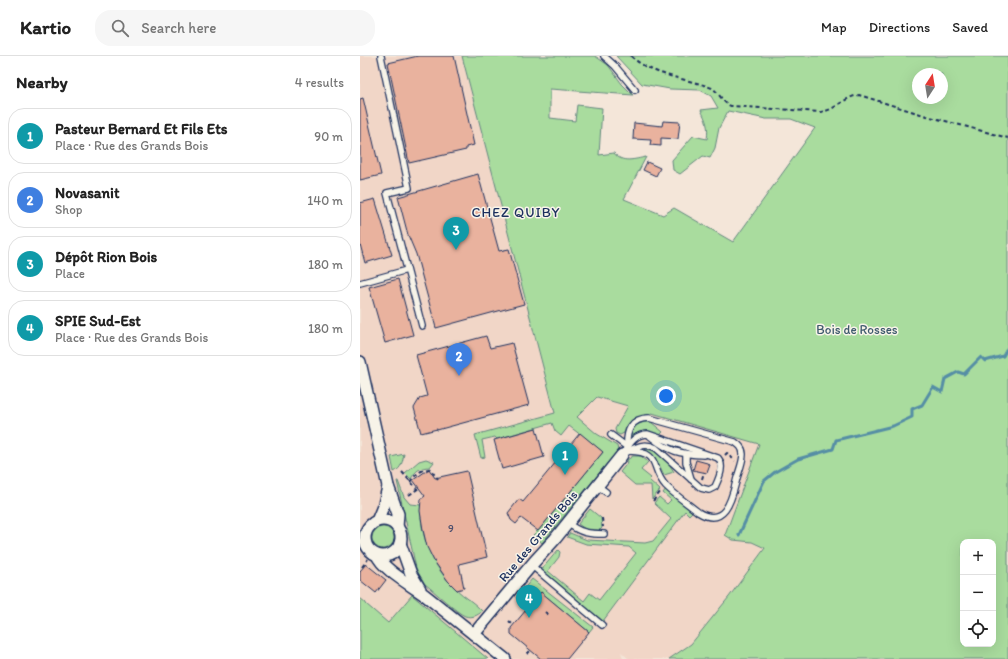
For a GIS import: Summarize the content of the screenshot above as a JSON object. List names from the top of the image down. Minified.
{"streets":{"street":["Rue des Grands Bois"]},"districts":["CHEZ QUIBY"],"parks":["Bois de Rosses"],"house_numbers":["9"],"north":"top","page":{"header":"Kartio","search":"Search here","nav":["Map","Directions","Saved"],"heading":["Nearby","4 results"],"list":[{"mark":"1","name":"Pasteur Bernard Et Fils Ets","note":"Place · Rue des Grands Bois","value":"90 m"},{"mark":"2","name":"Novasanit","note":"Shop","value":"140 m"},{"mark":"3","name":"Dépôt Rion Bois","note":"Place","value":"180 m"},{"mark":"4","name":"SPIE Sud-Est","note":"Place · Rue des Grands Bois","value":"180 m"}],"pins":["3","2","1","4"],"map_buttons":["+","−"]}}
